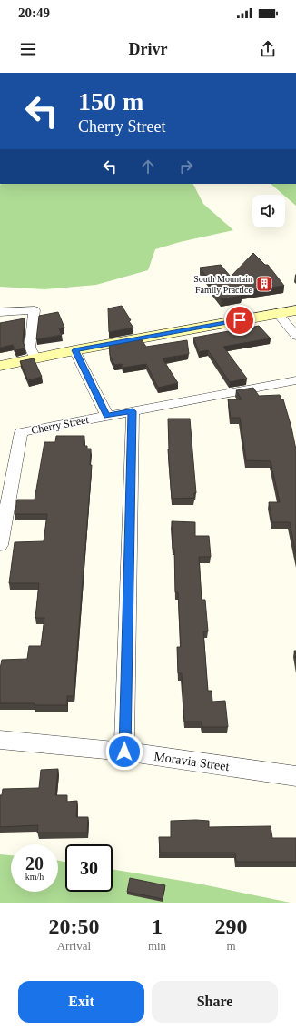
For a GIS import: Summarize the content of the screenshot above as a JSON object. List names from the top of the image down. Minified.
{"streets":{"street":["Cherry Street","Moravia Street"]},"places":{"building":["South Mountain Family Practice"]},"page":{"status":"20:49","header":"Drivr","turn":["150 m","Cherry Street"],"speed":"20 km/h","limit":"30","eta":["20:50","Arrival","1","min","290","m"],"buttons":["Exit","Share"]}}
